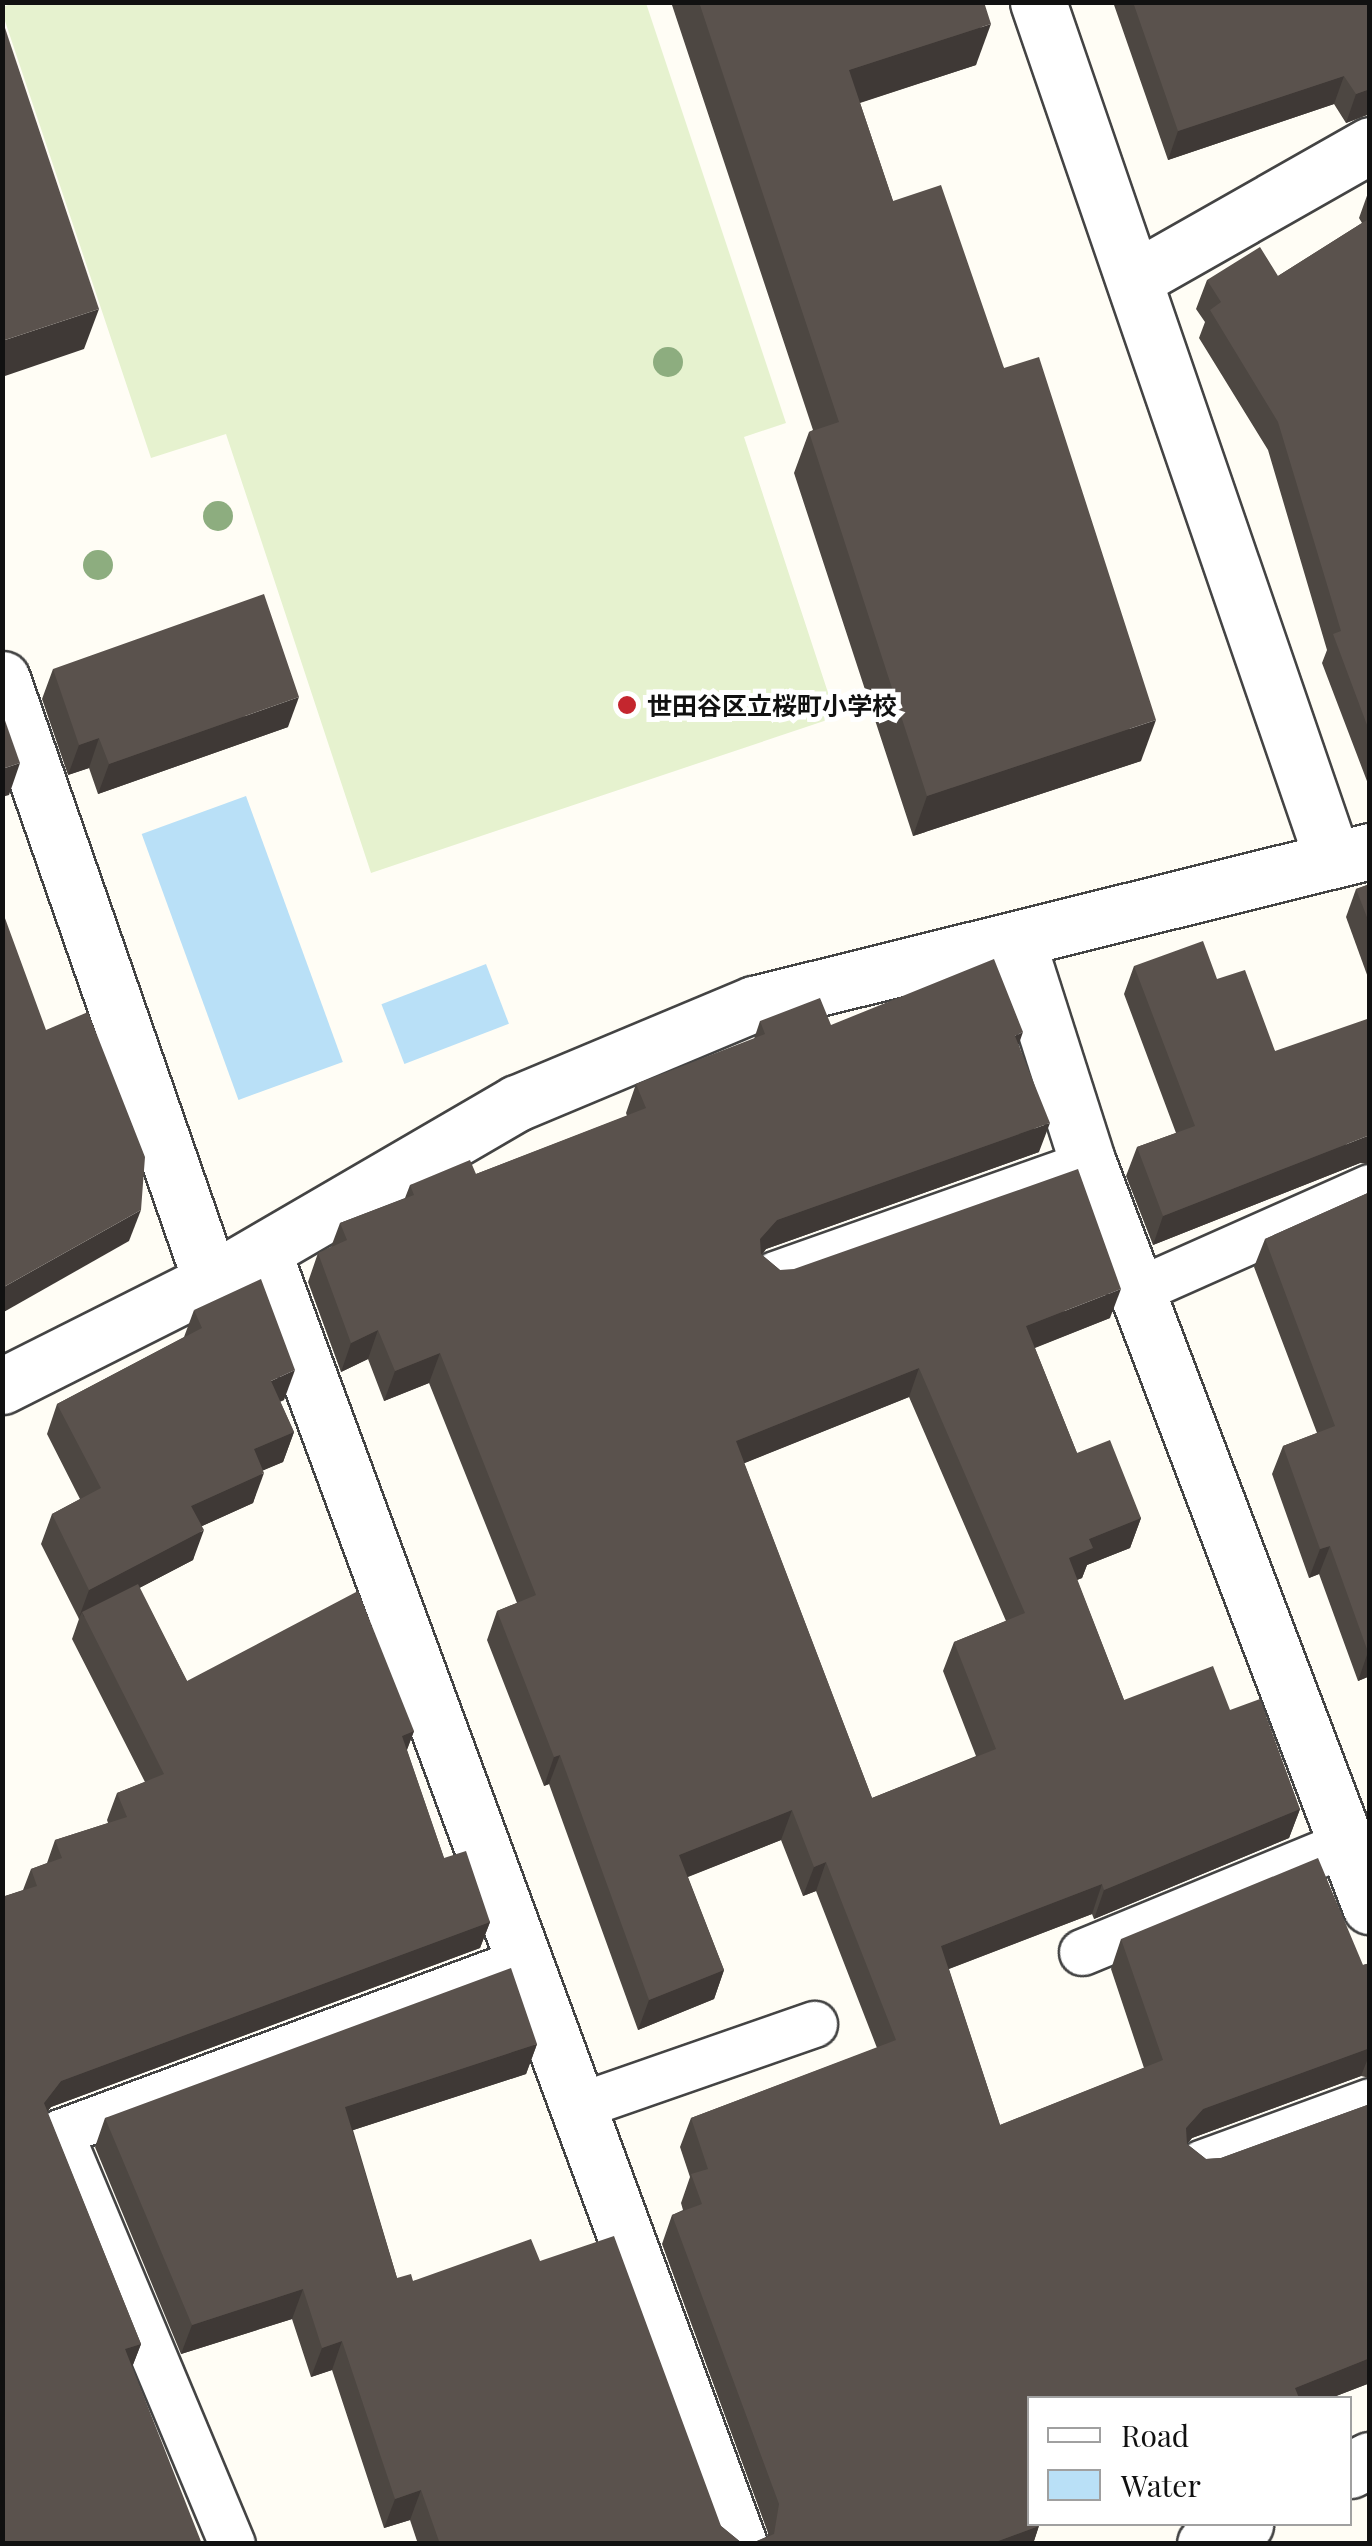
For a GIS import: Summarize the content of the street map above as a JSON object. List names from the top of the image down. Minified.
{"places":["世田谷区立桜町小学校"],"legend":["Road","Water"]}
